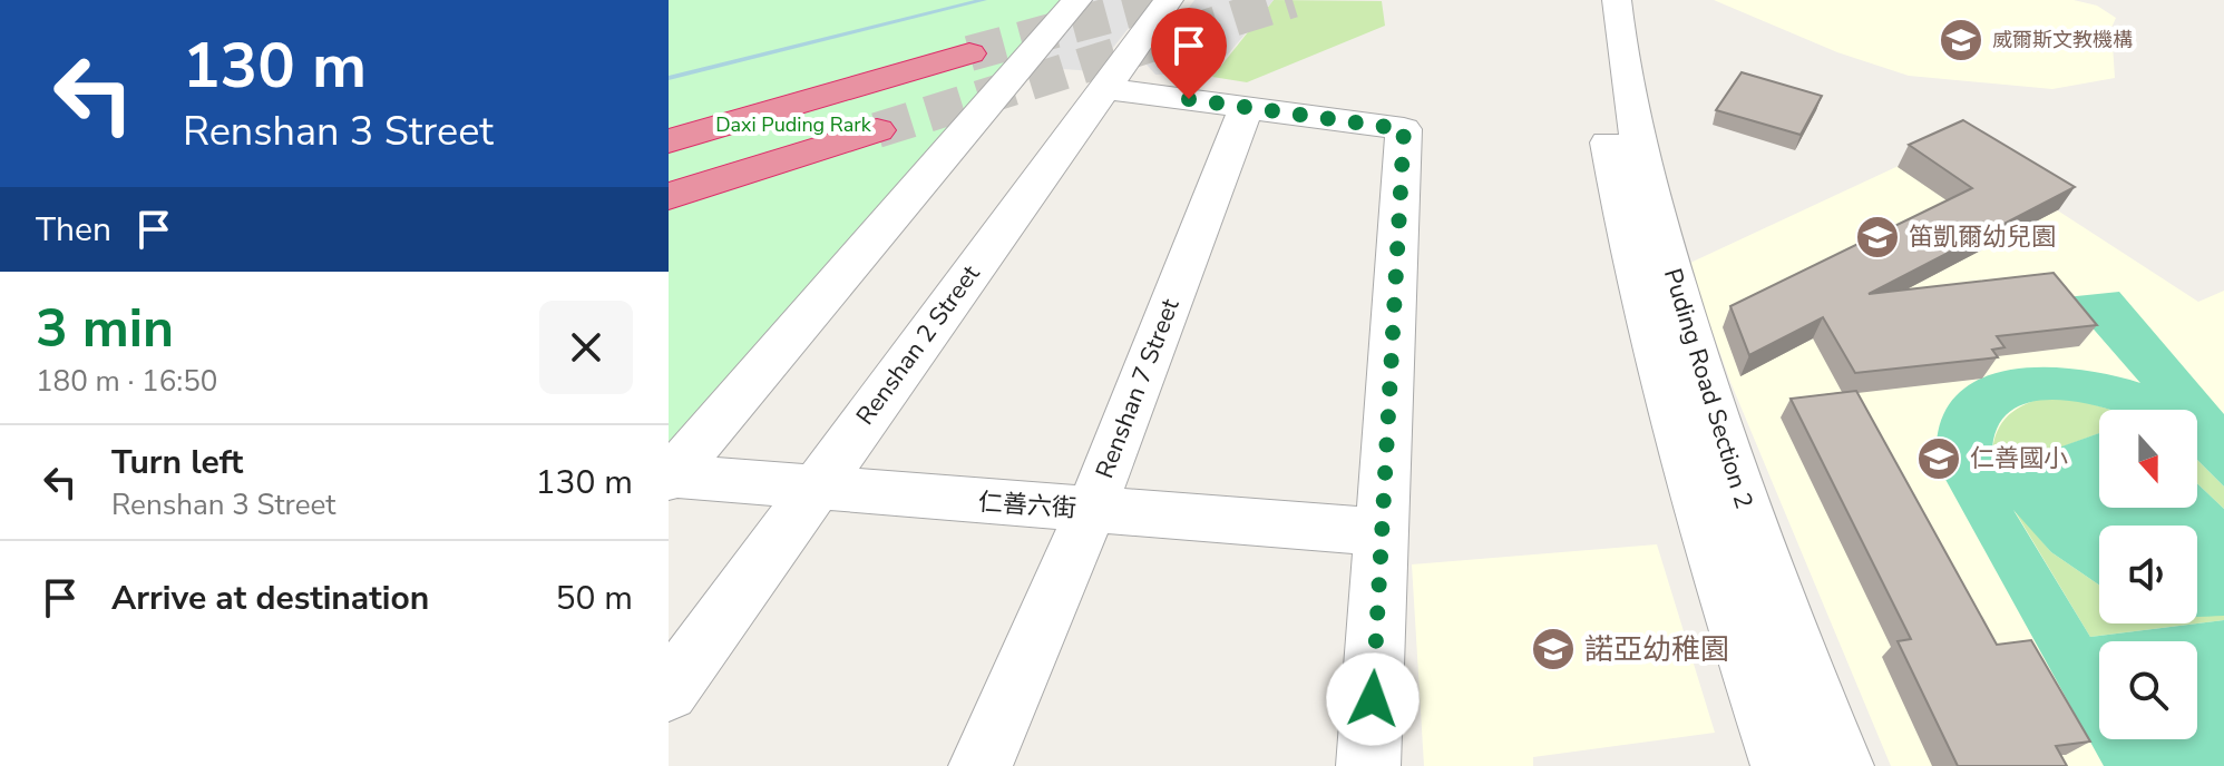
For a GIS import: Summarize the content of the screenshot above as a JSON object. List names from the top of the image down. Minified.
{"streets":{"street":["Renshan 2 Street","Renshan 7 Street","Puding Road Section 2","仁善六街"]},"crossings":[["Renshan 2 Street","仁善六街"],["Renshan 7 Street","仁善六街"]],"parks":["Daxi Puding Rark"],"places":{"school or university":["威爾斯文教機構","笛凱爾幼兒園","仁善國小","諾亞幼稚園"]},"north":"bottom","page":{"turn":["130 m","Renshan 3 Street"],"then":"Then","heading":["3 min","180 m · 16:50"],"list":[{"name":"Turn left","note":"Renshan 3 Street","value":"130 m"},{"name":"Arrive at destination","value":"50 m"}]}}
